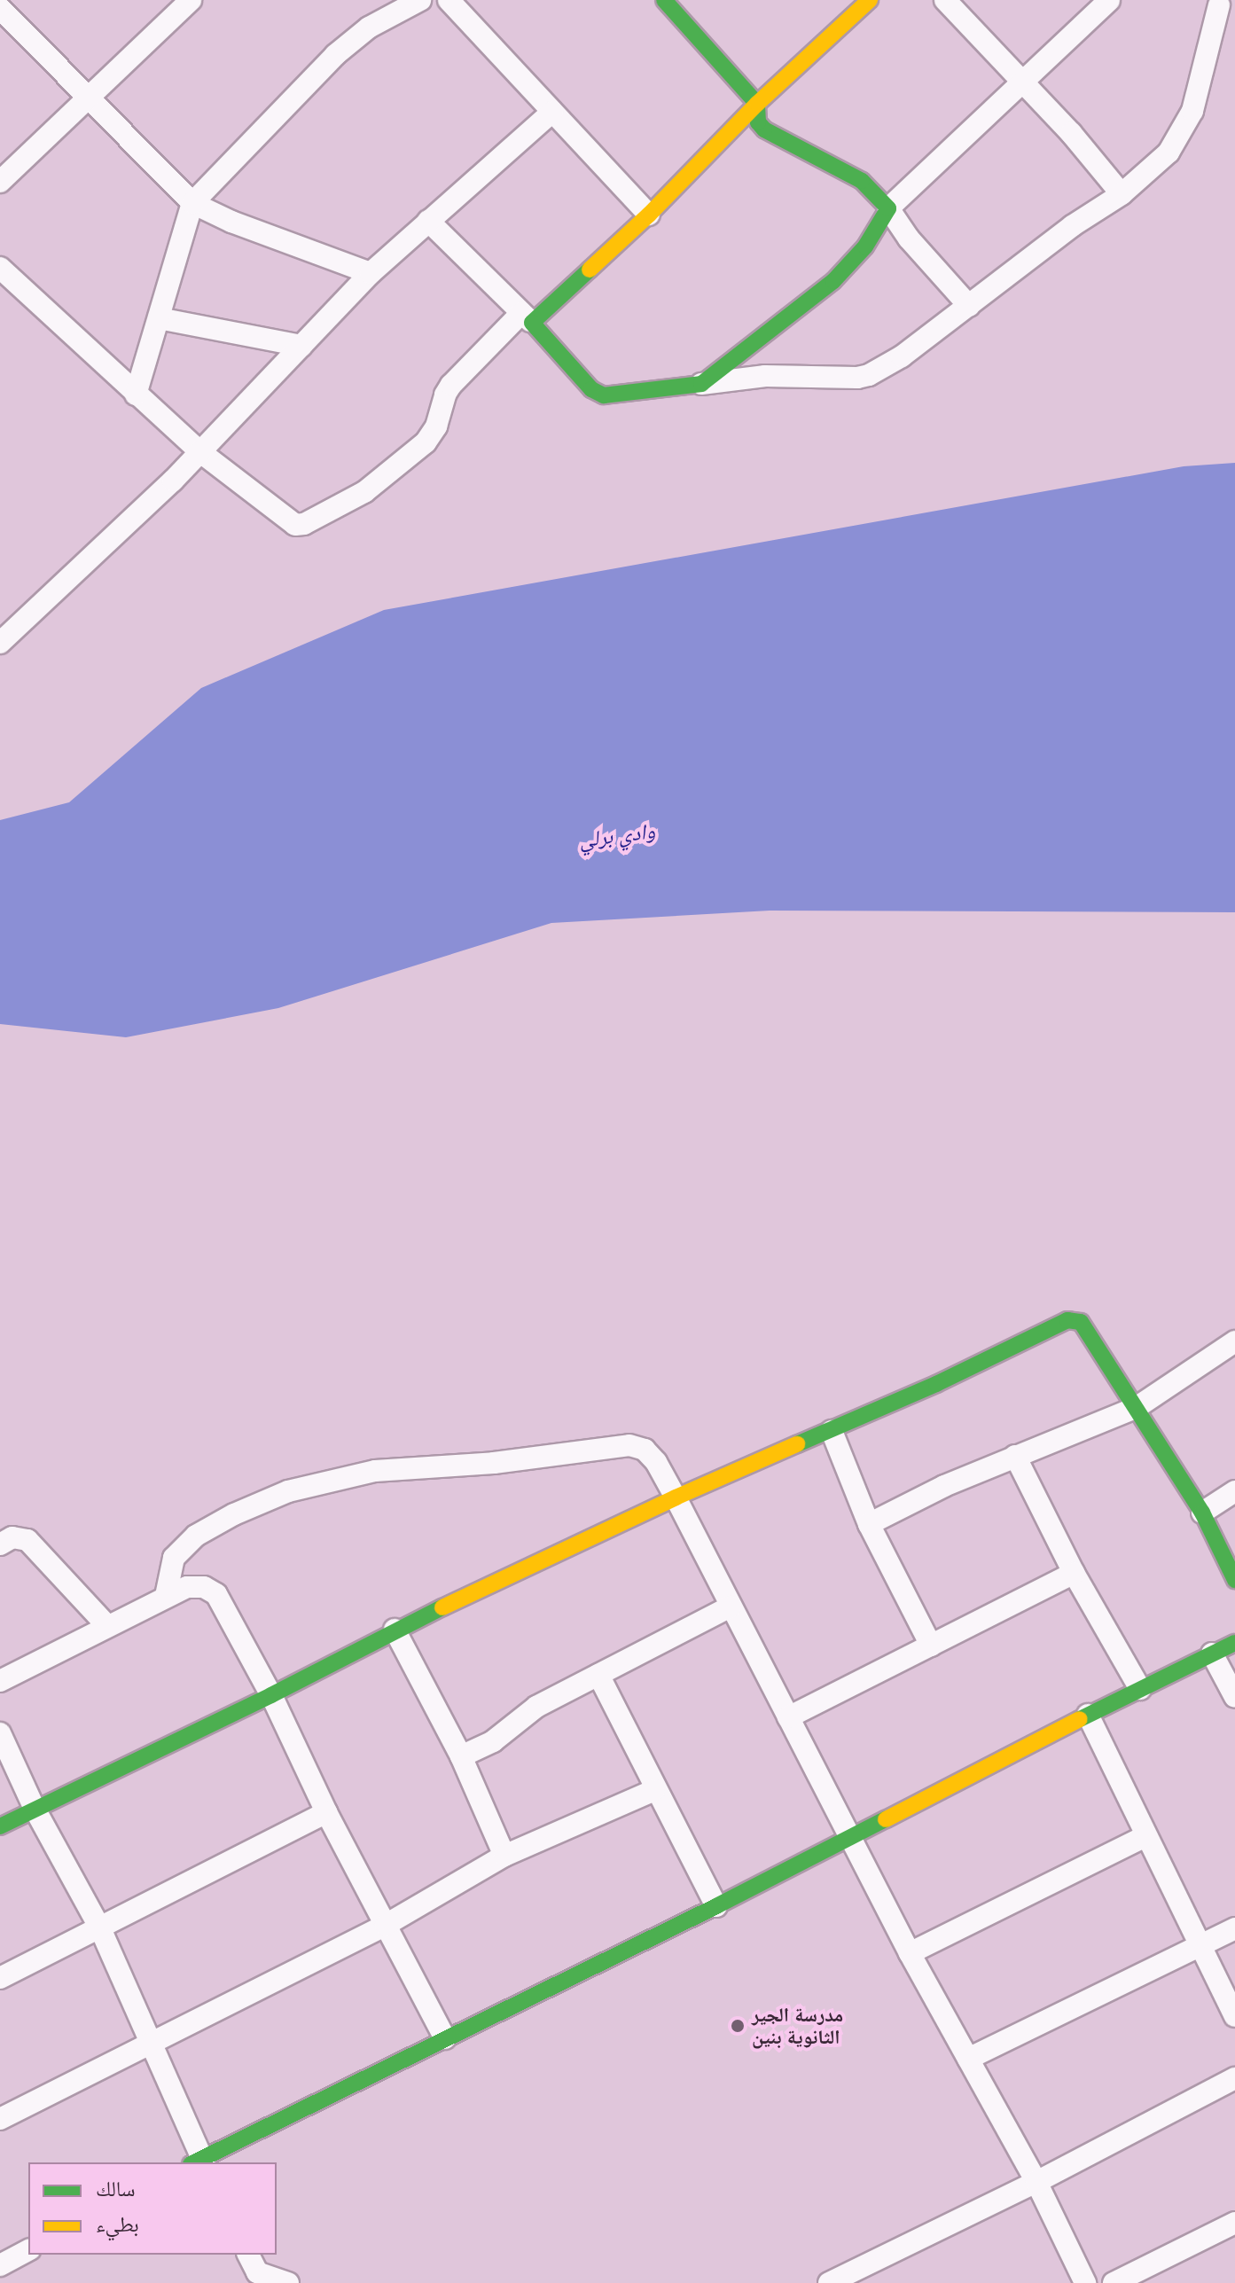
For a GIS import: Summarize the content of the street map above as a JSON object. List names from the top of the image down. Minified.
{"water":["وادي برلي"],"places":["مدرسة الجير الثانوية بنين"],"legend":["سالك","بطيء"]}
